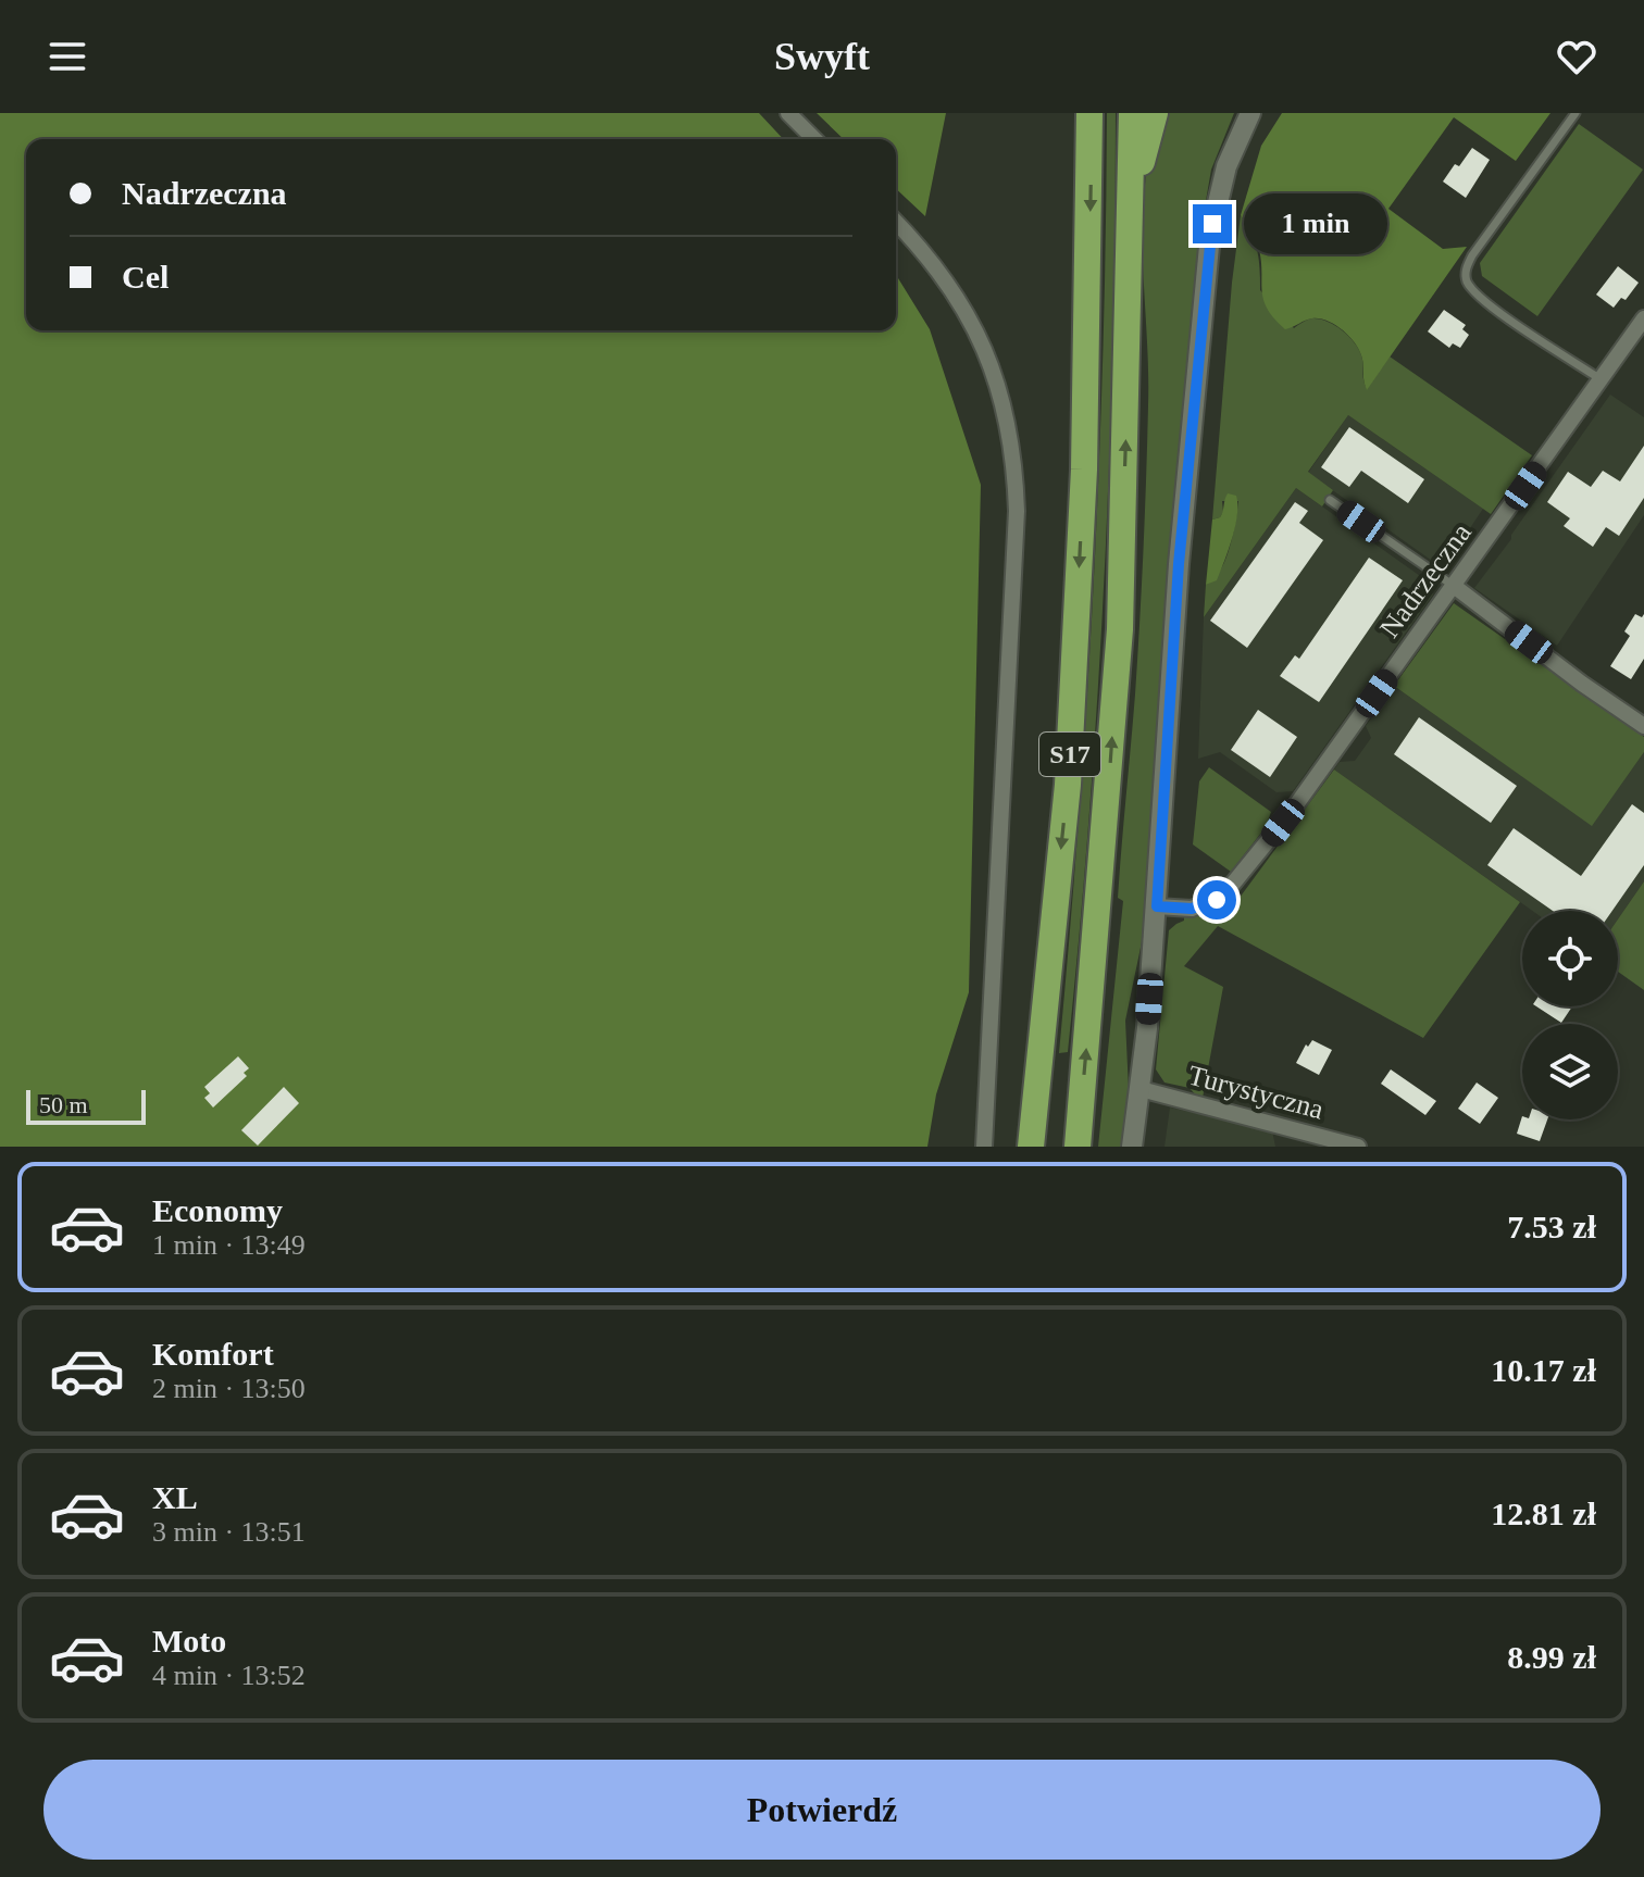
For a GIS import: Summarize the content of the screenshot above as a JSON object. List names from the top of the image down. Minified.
{"streets":{"highway":["S17"],"street":["Nadrzeczna","Turystyczna"]},"scale_bar":"50 m","page":{"header":"Swyft","banner":["Nadrzeczna","Cel"],"bubble":"1 min","scale":"50 m","list":[{"name":"Economy","note":"1 min · 13:49","value":"7.53 zł"},{"name":"Komfort","note":"2 min · 13:50","value":"10.17 zł"},{"name":"XL","note":"3 min · 13:51","value":"12.81 zł"},{"name":"Moto","note":"4 min · 13:52","value":"8.99 zł"}],"buttons":"Potwierdź"}}
